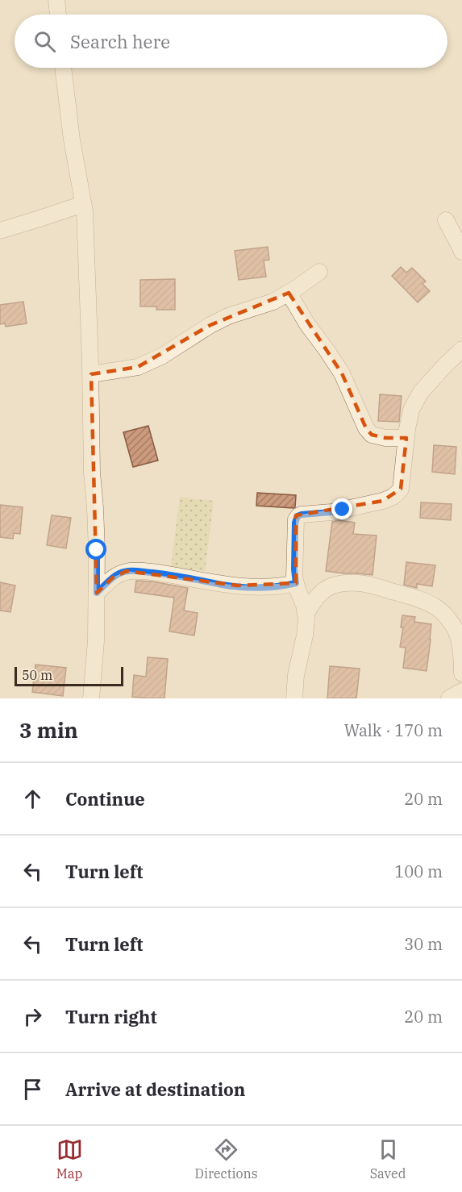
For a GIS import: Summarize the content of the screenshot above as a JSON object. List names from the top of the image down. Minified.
{"scale_bar":"50 m","page":{"search":"Search here","scale":"50 m","heading":["3 min","Walk · 170 m"],"list":[["Continue","20 m"],["Turn left","100 m"],["Turn left","30 m"],["Turn right","20 m"],"Arrive at destination"],"nav":["Map","Directions","Saved"]}}
